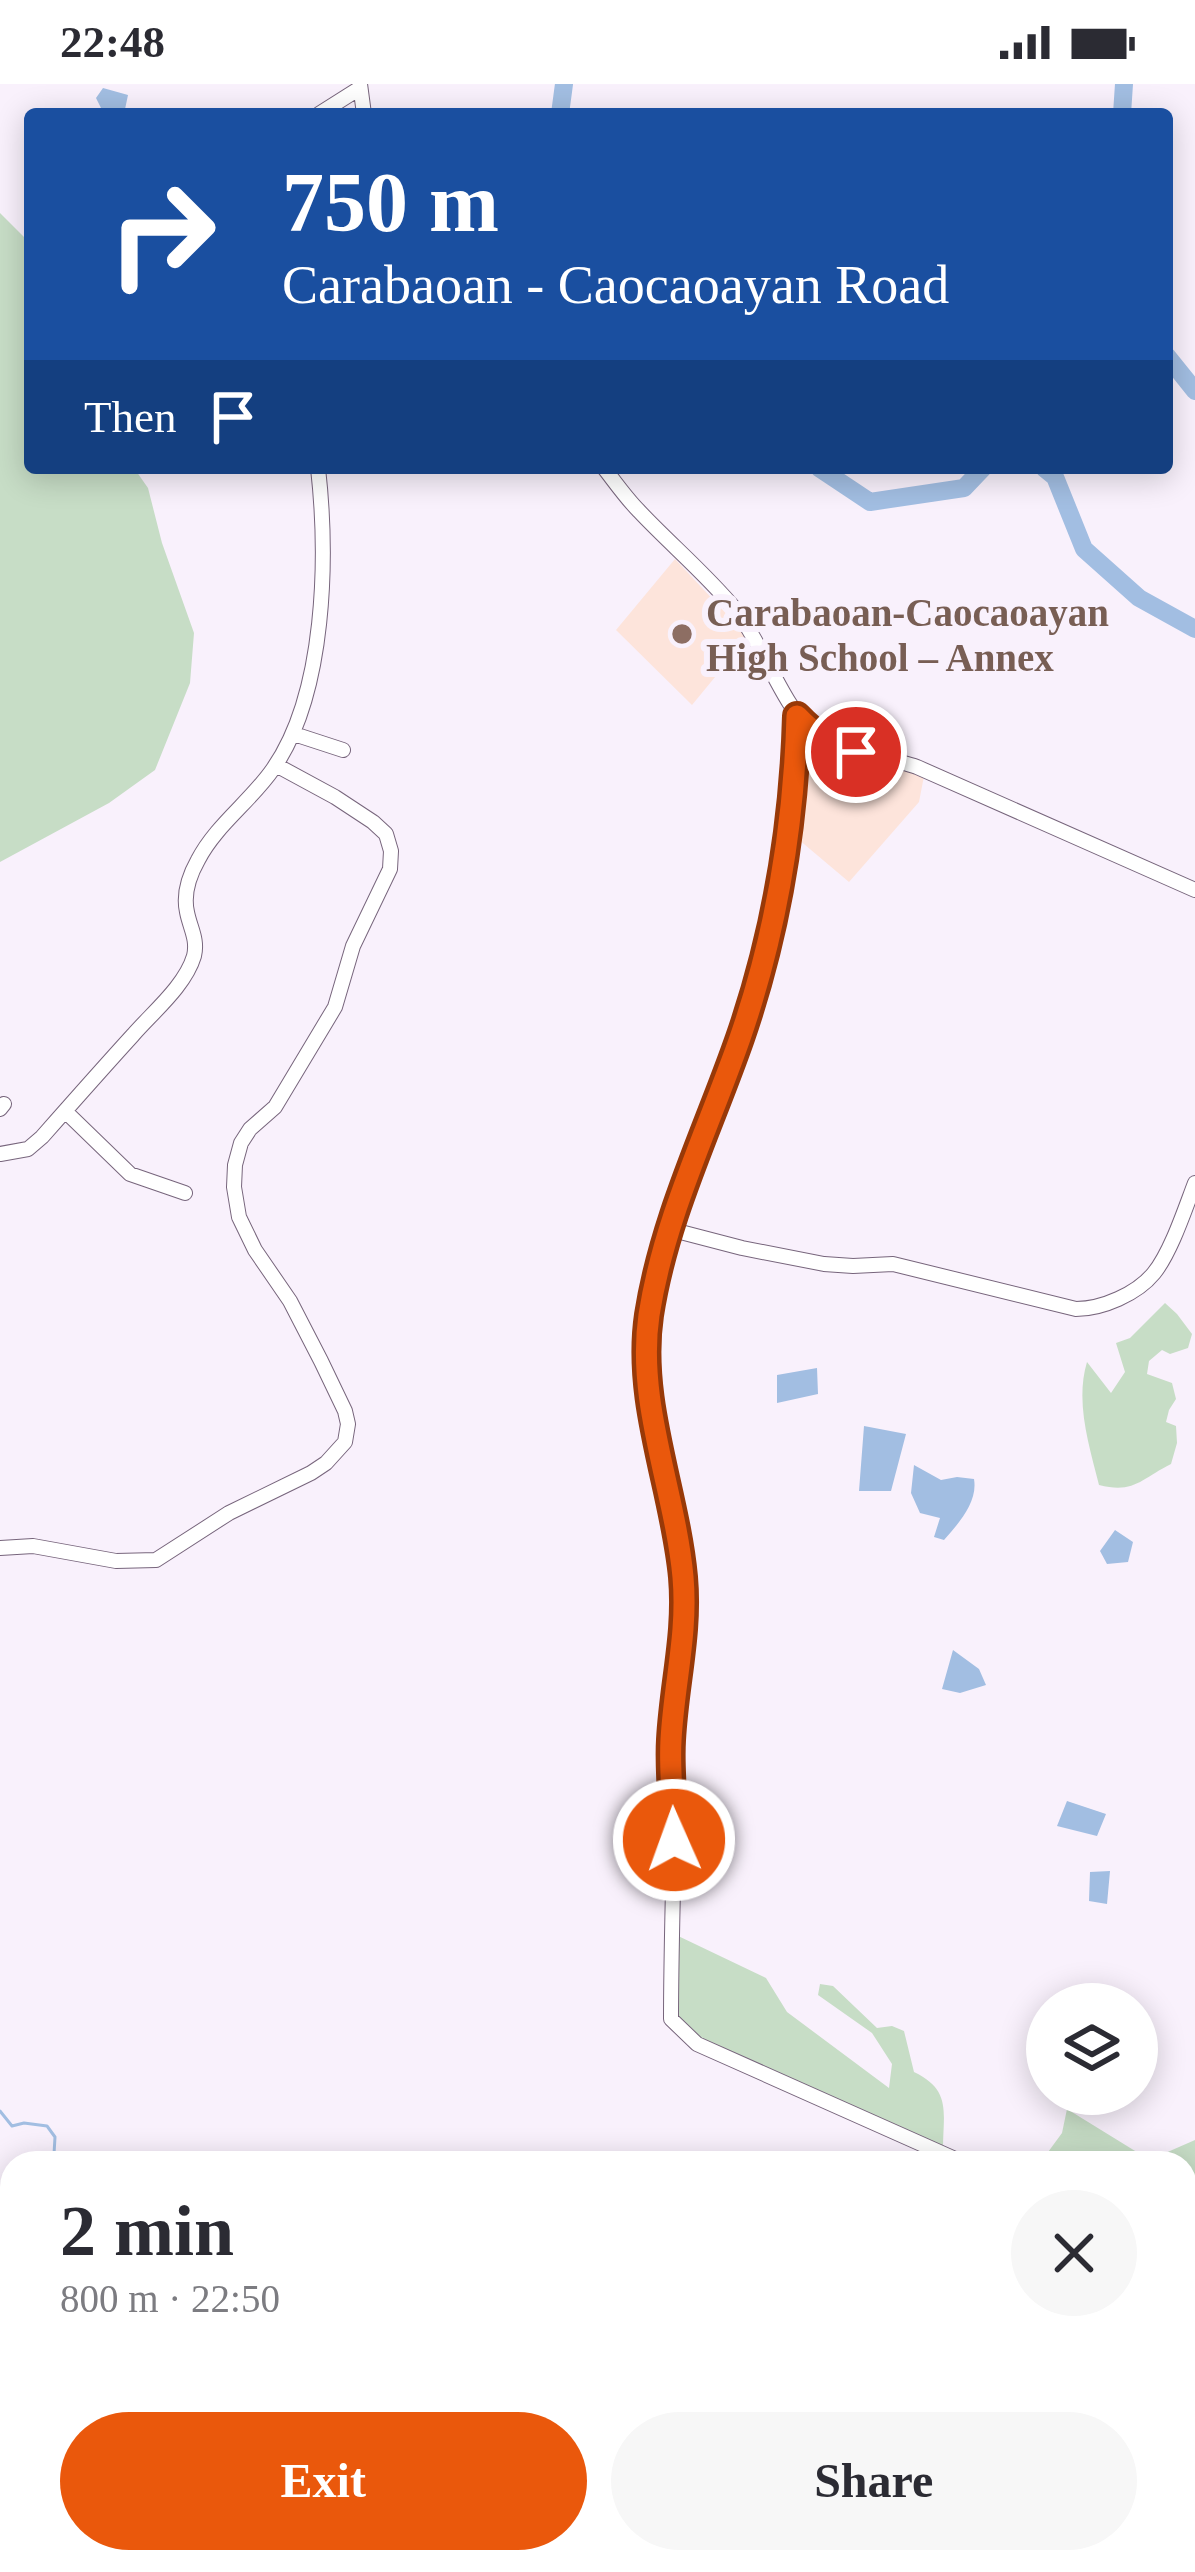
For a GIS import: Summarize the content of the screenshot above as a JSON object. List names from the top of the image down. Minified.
{"places":["Carabaoan-Caocaoayan High School – Annex"],"page":{"status":"22:48","turn":["750 m","Carabaoan - Caocaoayan Road"],"then":"Then","heading":["2 min","800 m · 22:50"],"buttons":["Exit","Share"]}}
